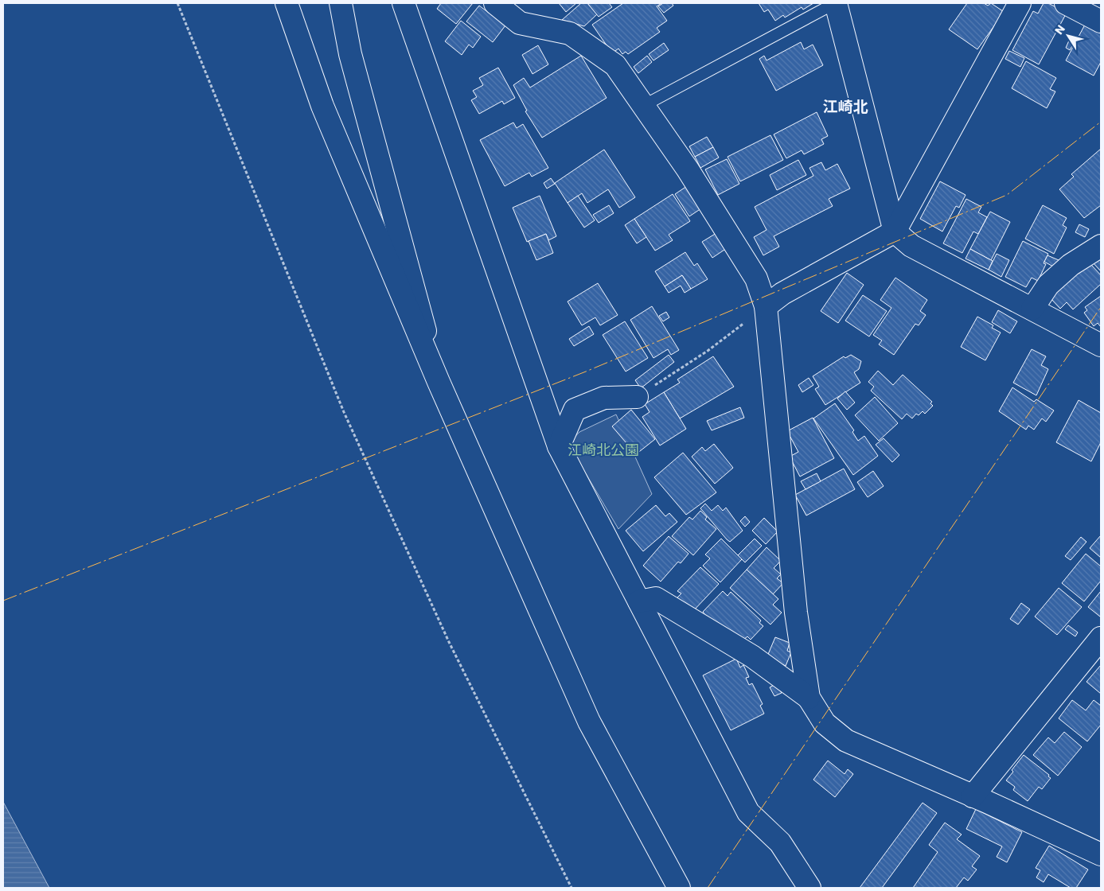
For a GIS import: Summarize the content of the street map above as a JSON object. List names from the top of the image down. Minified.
{"districts":["江崎北"],"parks":["江崎北公園"],"north":"top left"}
